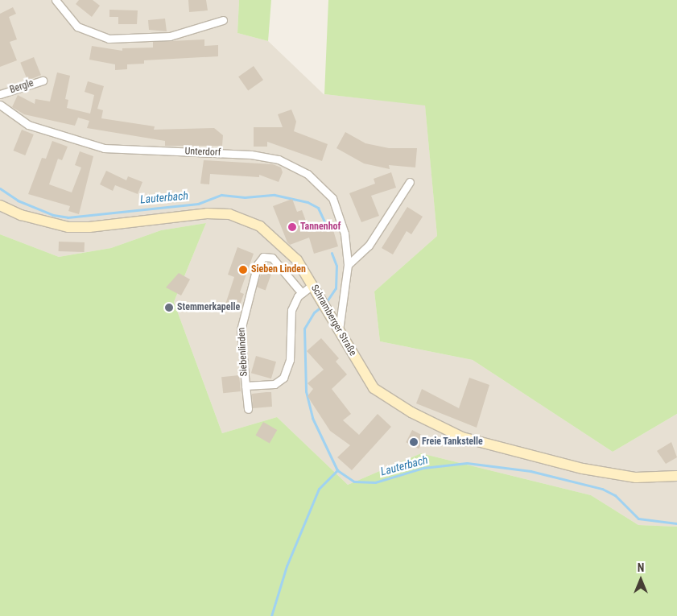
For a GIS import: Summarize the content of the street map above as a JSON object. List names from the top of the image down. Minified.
{"streets":{"main road":["Schramberger Straße"],"street":["Bergle","Unterdorf","Siebenlinden"]},"crossings":[["Unterdorf","Schramberger Straße"],["Schramberger Straße","Siebenlinden"]],"water":["Lauterbach"],"places":["Tannenhof","Sieben Linden","Stemmerkapelle","Freie Tankstelle"],"north":"top"}
